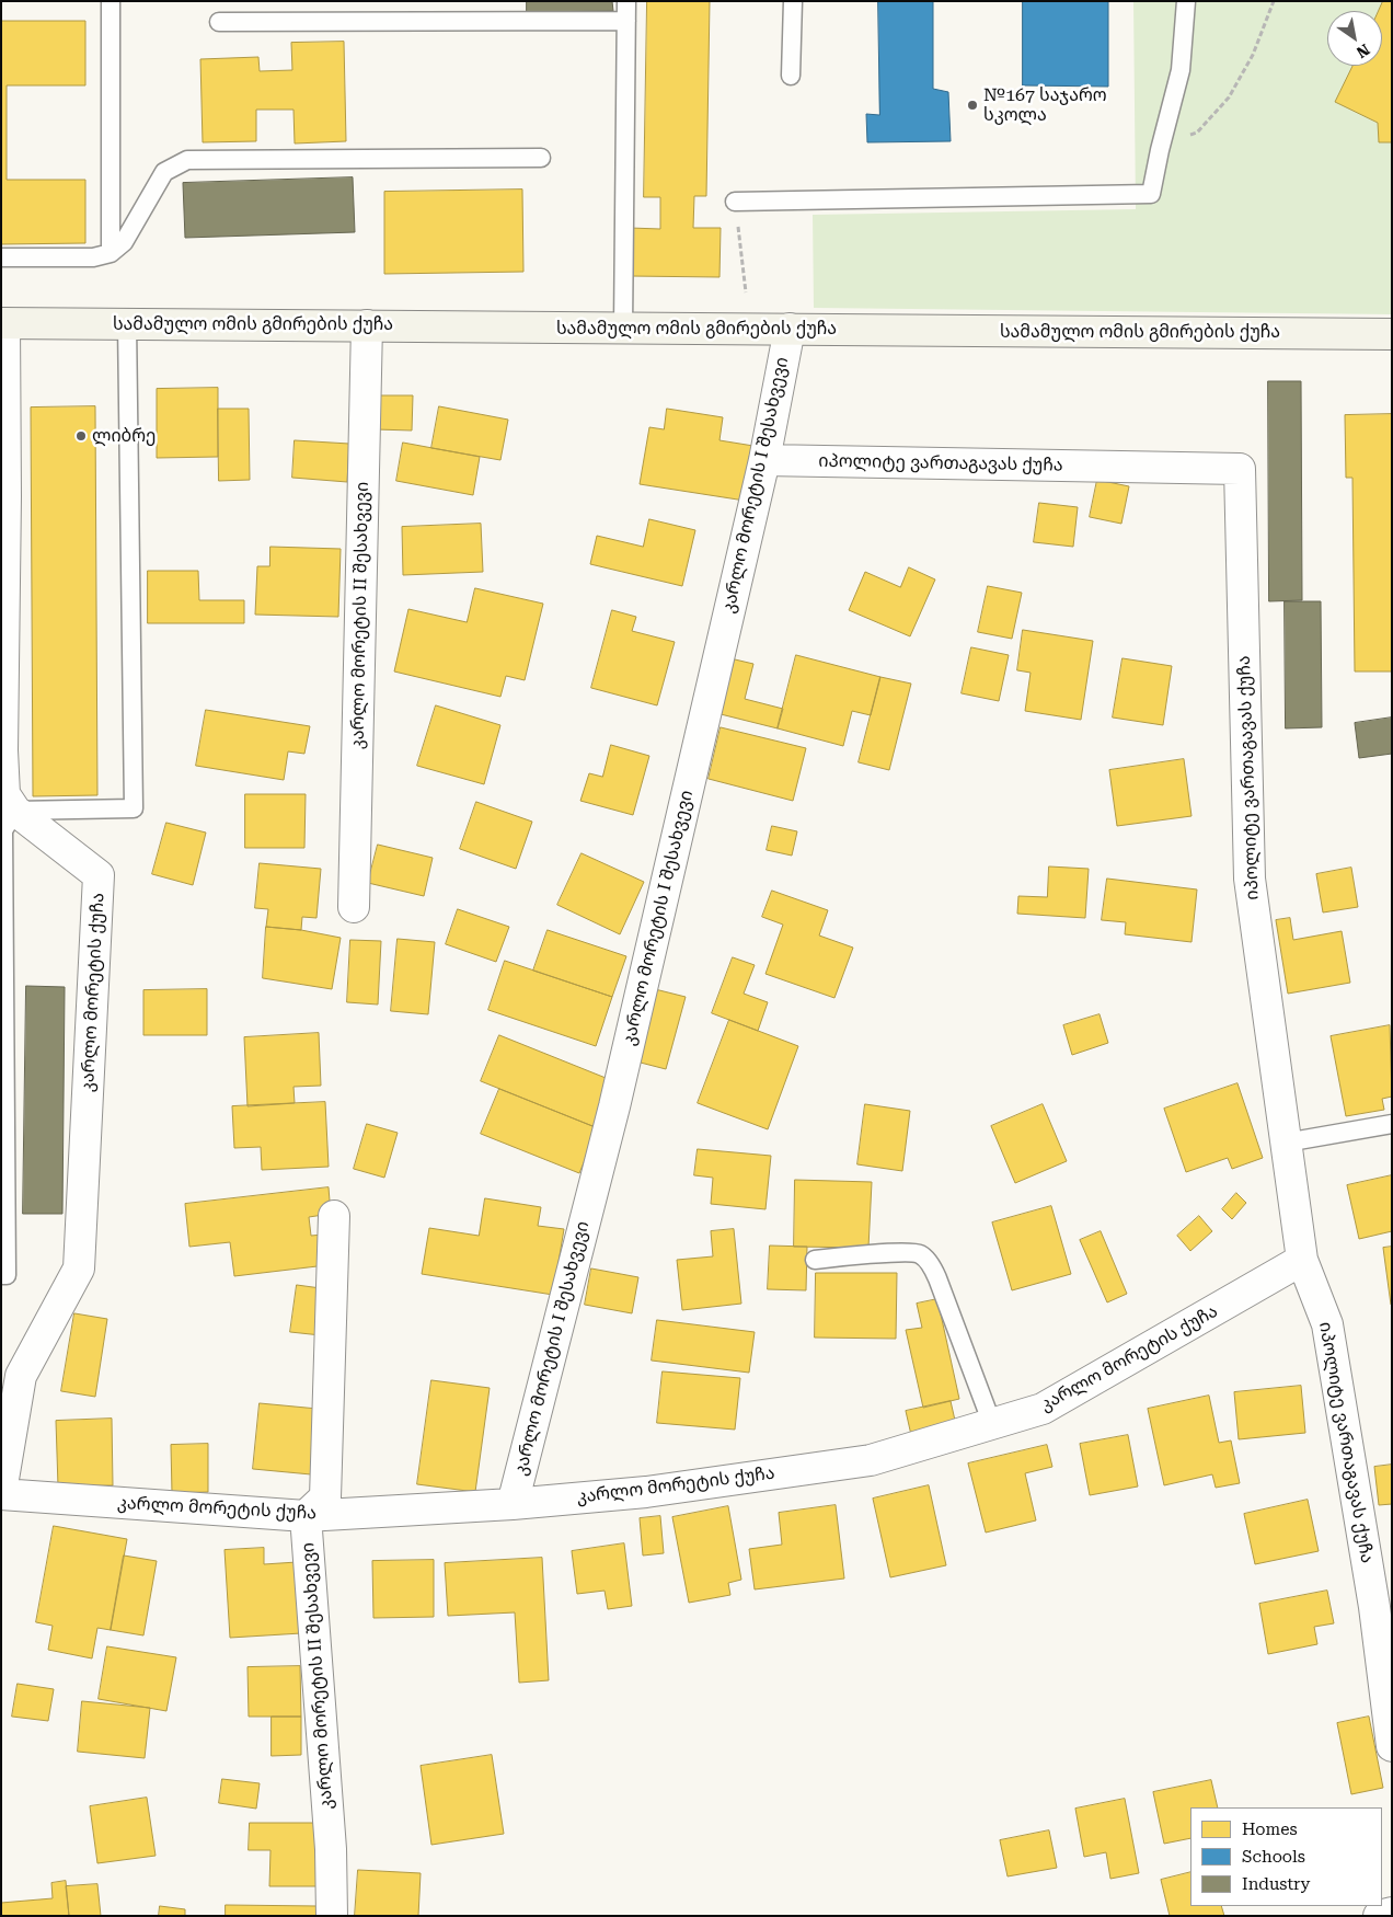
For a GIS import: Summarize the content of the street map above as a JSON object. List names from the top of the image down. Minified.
{"streets":{"street":["სამამულო ომის გმირების ქუჩა","იპოლიტე ვართაგავას ქუჩა","კარლო მორეტის I შესახვევი","კარლო მორეტის II შესახვევი","კარლო მორეტის ქუჩა"]},"crossings":[["სამამულო ომის გმირების ქუჩა","კარლო მორეტის I შესახვევი"],["სამამულო ომის გმირების ქუჩა","კარლო მორეტის II შესახვევი"],["სამამულო ომის გმირების ქუჩა","კარლო მორეტის ქუჩა"],["იპოლიტე ვართაგავას ქუჩა","კარლო მორეტის I შესახვევი"],["იპოლიტე ვართაგავას ქუჩა","კარლო მორეტის ქუჩა"],["კარლო მორეტის I შესახვევი","კარლო მორეტის ქუჩა"],["კარლო მორეტის II შესახვევი","კარლო მორეტის ქუჩა"]],"places":["№167 საჯარო სკოლა","ლიბრე"],"legend":["Homes","Schools","Industry"],"north":"bottom right"}
